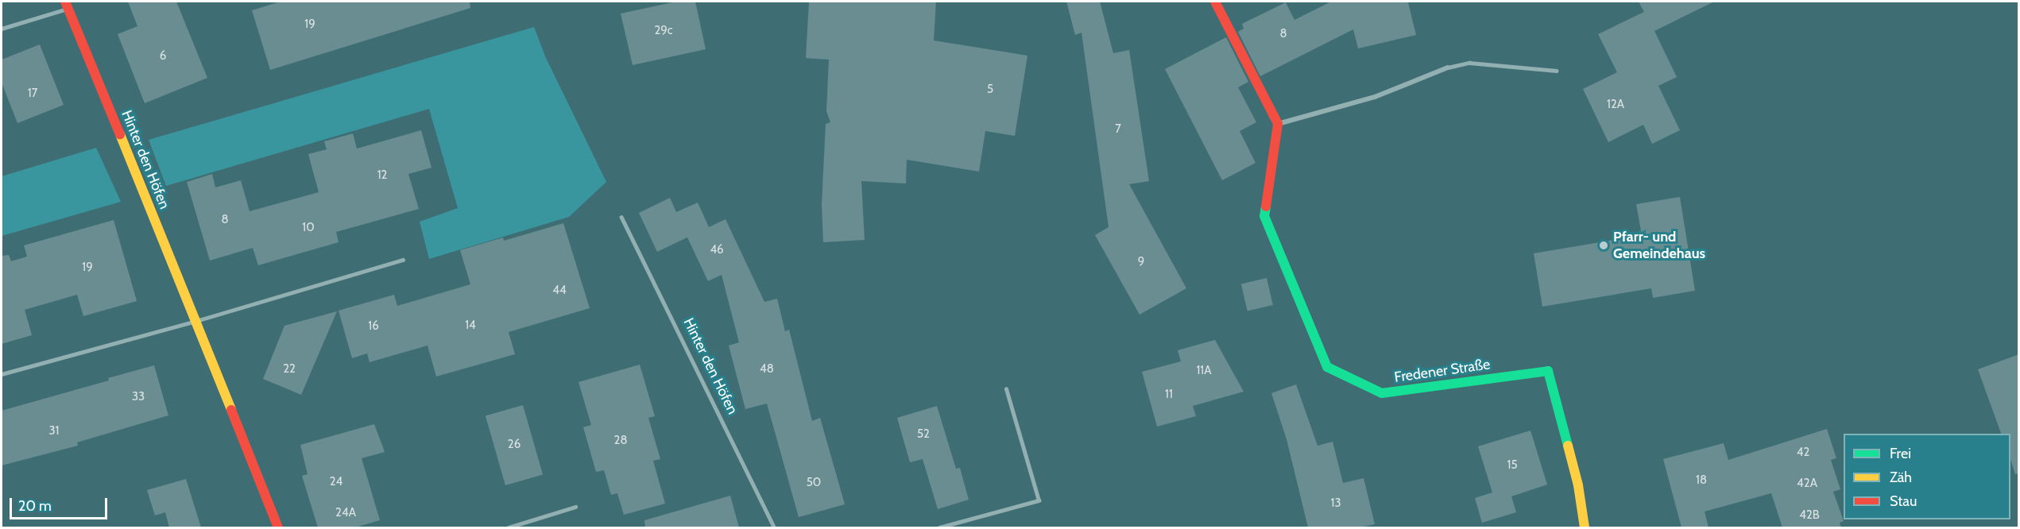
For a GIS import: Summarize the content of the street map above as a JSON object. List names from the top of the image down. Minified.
{"streets":{"street":["Hinter den Höfen","Fredener Straße"]},"places":["Pfarr- und Gemeindehaus"],"house_numbers":["19","29c","8","6","5","17","12A","7","12","8","10","46","9","19","44","14","16","22","48","11A","11","33","31","52","28","26","42","15","18","24","50","42A","13","24A","42B"],"legend":["Frei","Zäh","Stau"],"scale_bar":"20 m"}
